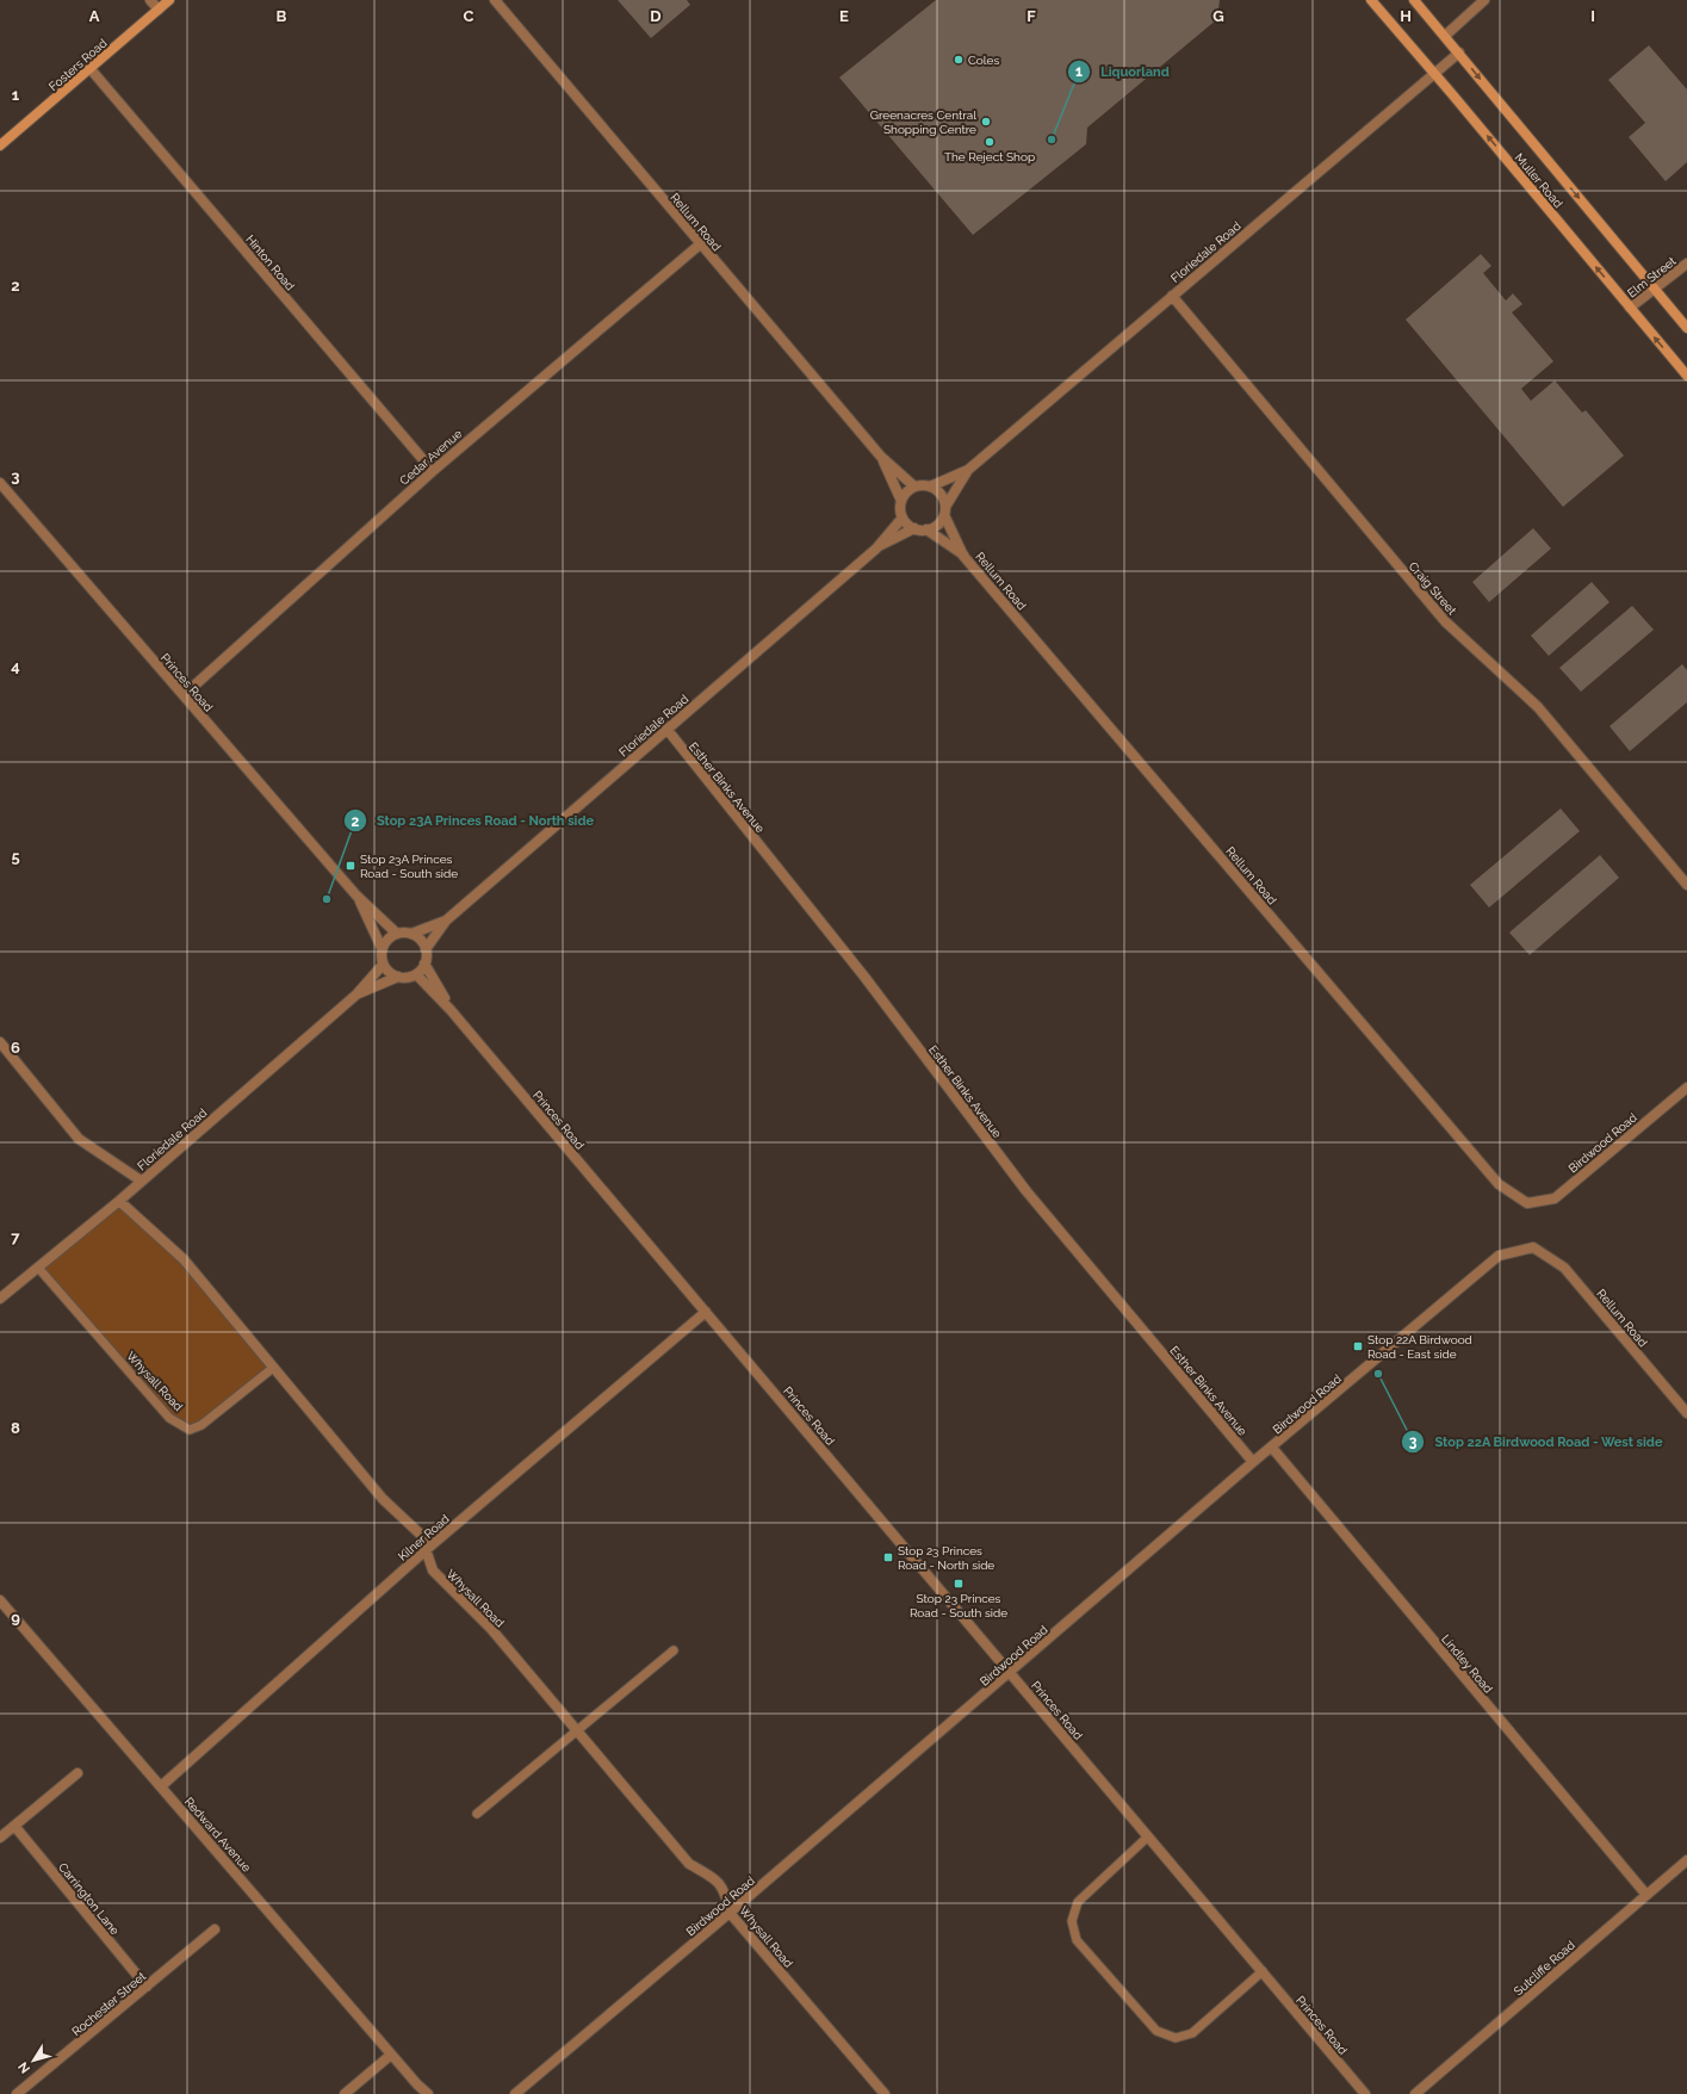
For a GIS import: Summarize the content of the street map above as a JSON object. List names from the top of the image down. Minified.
{"streets":{"main road":["Fosters Road","Muller Road"],"street":["Rellum Road","Floriedale Road","Hinton Road","Elm Street","Cedar Avenue","Craig Street","Princes Road","Esther Binks Avenue","Birdwood Road","Whysall Road","Kilner Road","Lindley Road","Redward Avenue","Carrington Lane","Sutcliffe Road","Rochester Street"]},"crossings":[["Fosters Road","Hinton Road"],["Muller Road","Floriedale Road"],["Muller Road","Elm Street"],["Rellum Road","Floriedale Road"],["Rellum Road","Cedar Avenue"],["Rellum Road","Birdwood Road"],["Floriedale Road","Craig Street"],["Floriedale Road","Princes Road"],["Floriedale Road","Esther Binks Avenue"],["Floriedale Road","Whysall Road"],["Hinton Road","Cedar Avenue"],["Cedar Avenue","Princes Road"],["Princes Road","Birdwood Road"],["Princes Road","Kilner Road"],["Esther Binks Avenue","Birdwood Road"],["Birdwood Road","Whysall Road"],["Birdwood Road","Lindley Road"],["Whysall Road","Kilner Road"],["Kilner Road","Redward Avenue"],["Lindley Road","Sutcliffe Road"],["Carrington Lane","Rochester Street"]],"places":{"other":["Coles","Greenacres Central Shopping Centre","Liquorland","The Reject Shop","Stop 23A Princes Road - North side","Stop 22A Birdwood Road - West side"],"transit":["Stop 23A Princes Road - South side","Stop 22A Birdwood Road - East side","Stop 23 Princes Road - North side","Stop 23 Princes Road - South side"]},"north":"bottom left","grid":{"columns":["A","B","C","D","E","F","G","H","I"],"rows":["1","2","3","4","5","6","7","8","9"]}}
